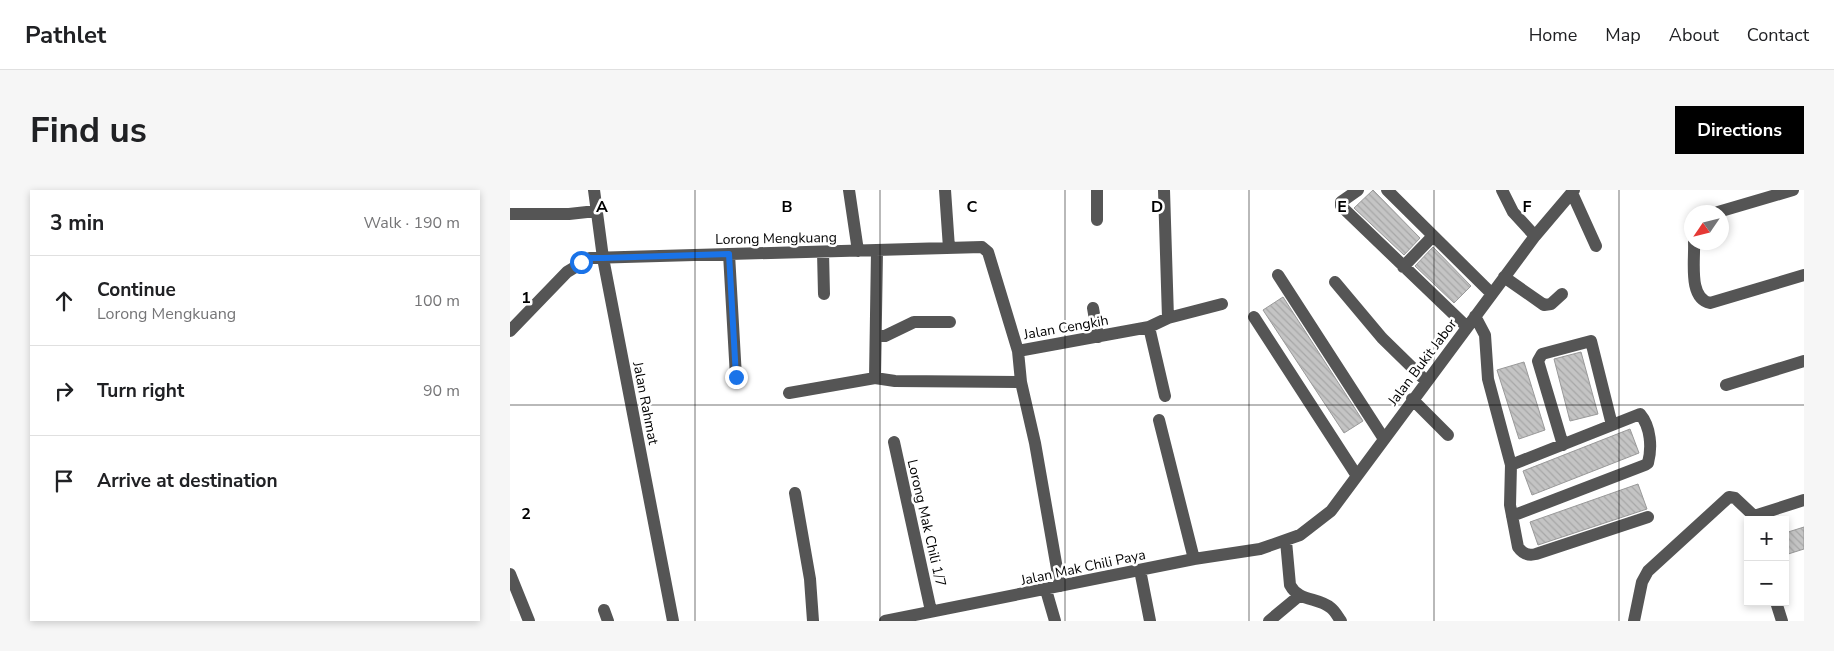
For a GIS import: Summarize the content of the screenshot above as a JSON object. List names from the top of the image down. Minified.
{"streets":{"street":["Lorong Mengkuang","Jalan Cengkih","Jalan Bukit Jabor","Jalan Rahmat","Lorong Mak Chili 1/7","Jalan Mak Chili Paya"]},"crossings":[["Lorong Mengkuang","Jalan Cengkih"],["Lorong Mengkuang","Jalan Rahmat"],["Jalan Cengkih","Jalan Mak Chili Paya"],["Jalan Bukit Jabor","Jalan Mak Chili Paya"],["Lorong Mak Chili 1/7","Jalan Mak Chili Paya"]],"north":"bottom left","page":{"header":"Pathlet","nav":["Home","Map","About","Contact"],"buttons":"Directions","title":"Find us","heading":["3 min","Walk · 190 m"],"list":[["Continue","Lorong Mengkuang","100 m"],["Turn right","90 m"],"Arrive at destination"],"map_buttons":["+","−"]},"grid":{"columns":["A","B","C","D","E","F"],"rows":["1","2"]}}
